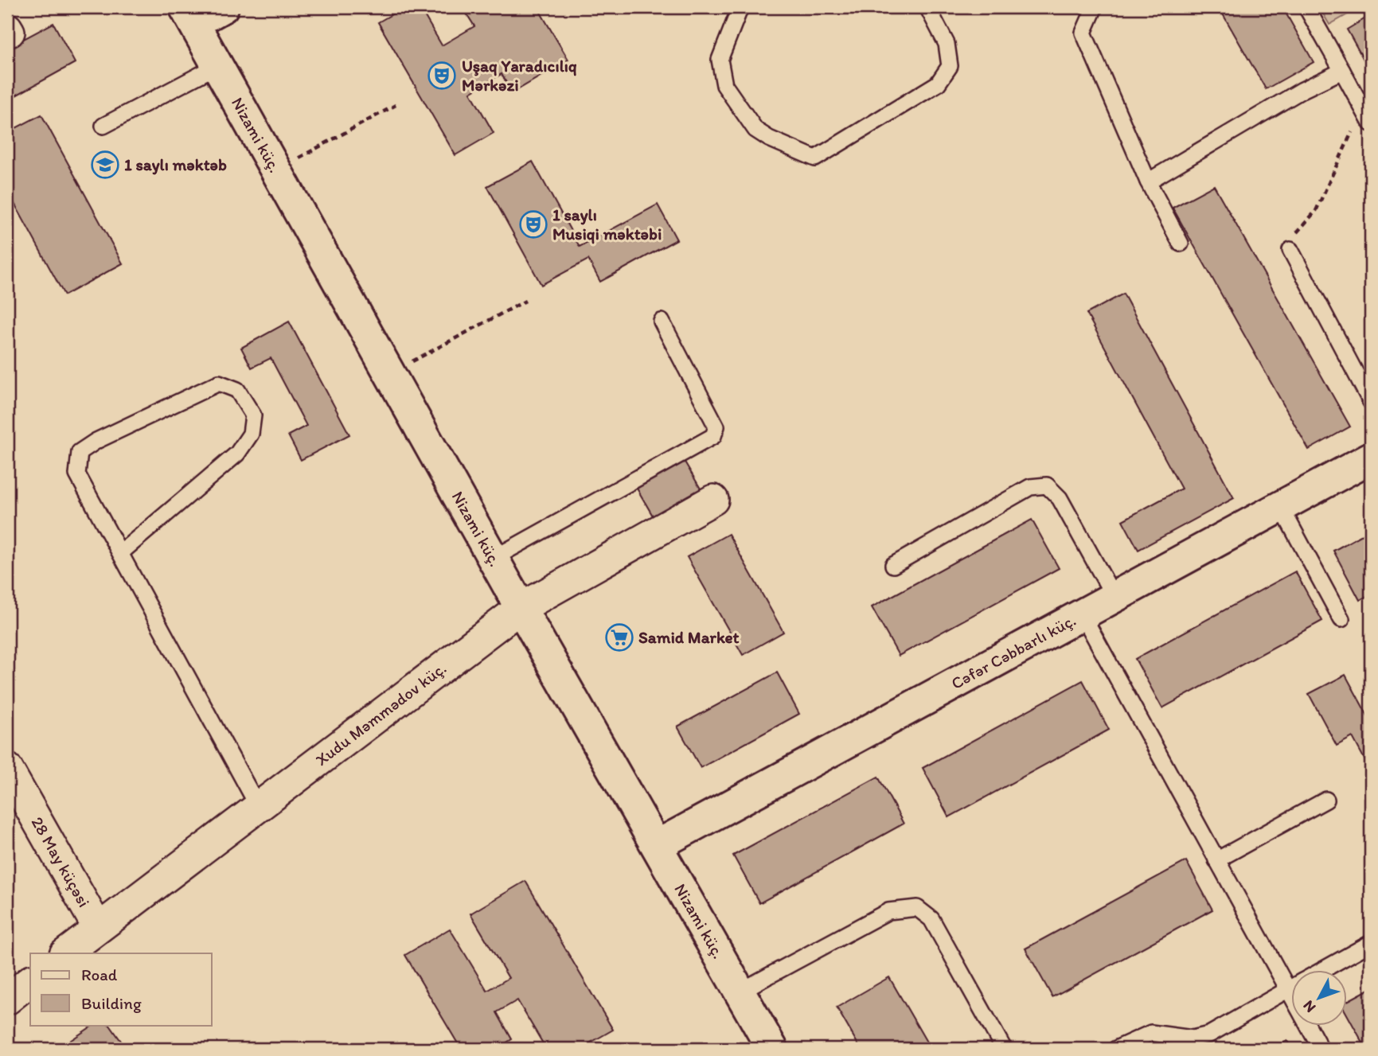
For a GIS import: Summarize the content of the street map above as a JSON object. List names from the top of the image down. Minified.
{"streets":{"main road":["Nizami küç.","Cəfər Cəbbarlı küç."],"street":["Xudu Məmmədov küç.","28 May küçəsi"]},"crossings":[["Nizami küç.","Cəfər Cəbbarlı küç."],["Nizami küç.","Xudu Məmmədov küç."],["Xudu Məmmədov küç.","28 May küçəsi"]],"places":{"theatre":["Uşaq Yaradıcılıq Mərkəzi","1 saylı Musiqi məktəbi"],"school or university":["1 saylı məktəb"],"supermarket":["Samid Market"]},"legend":["Road","Building"],"north":"bottom left"}
